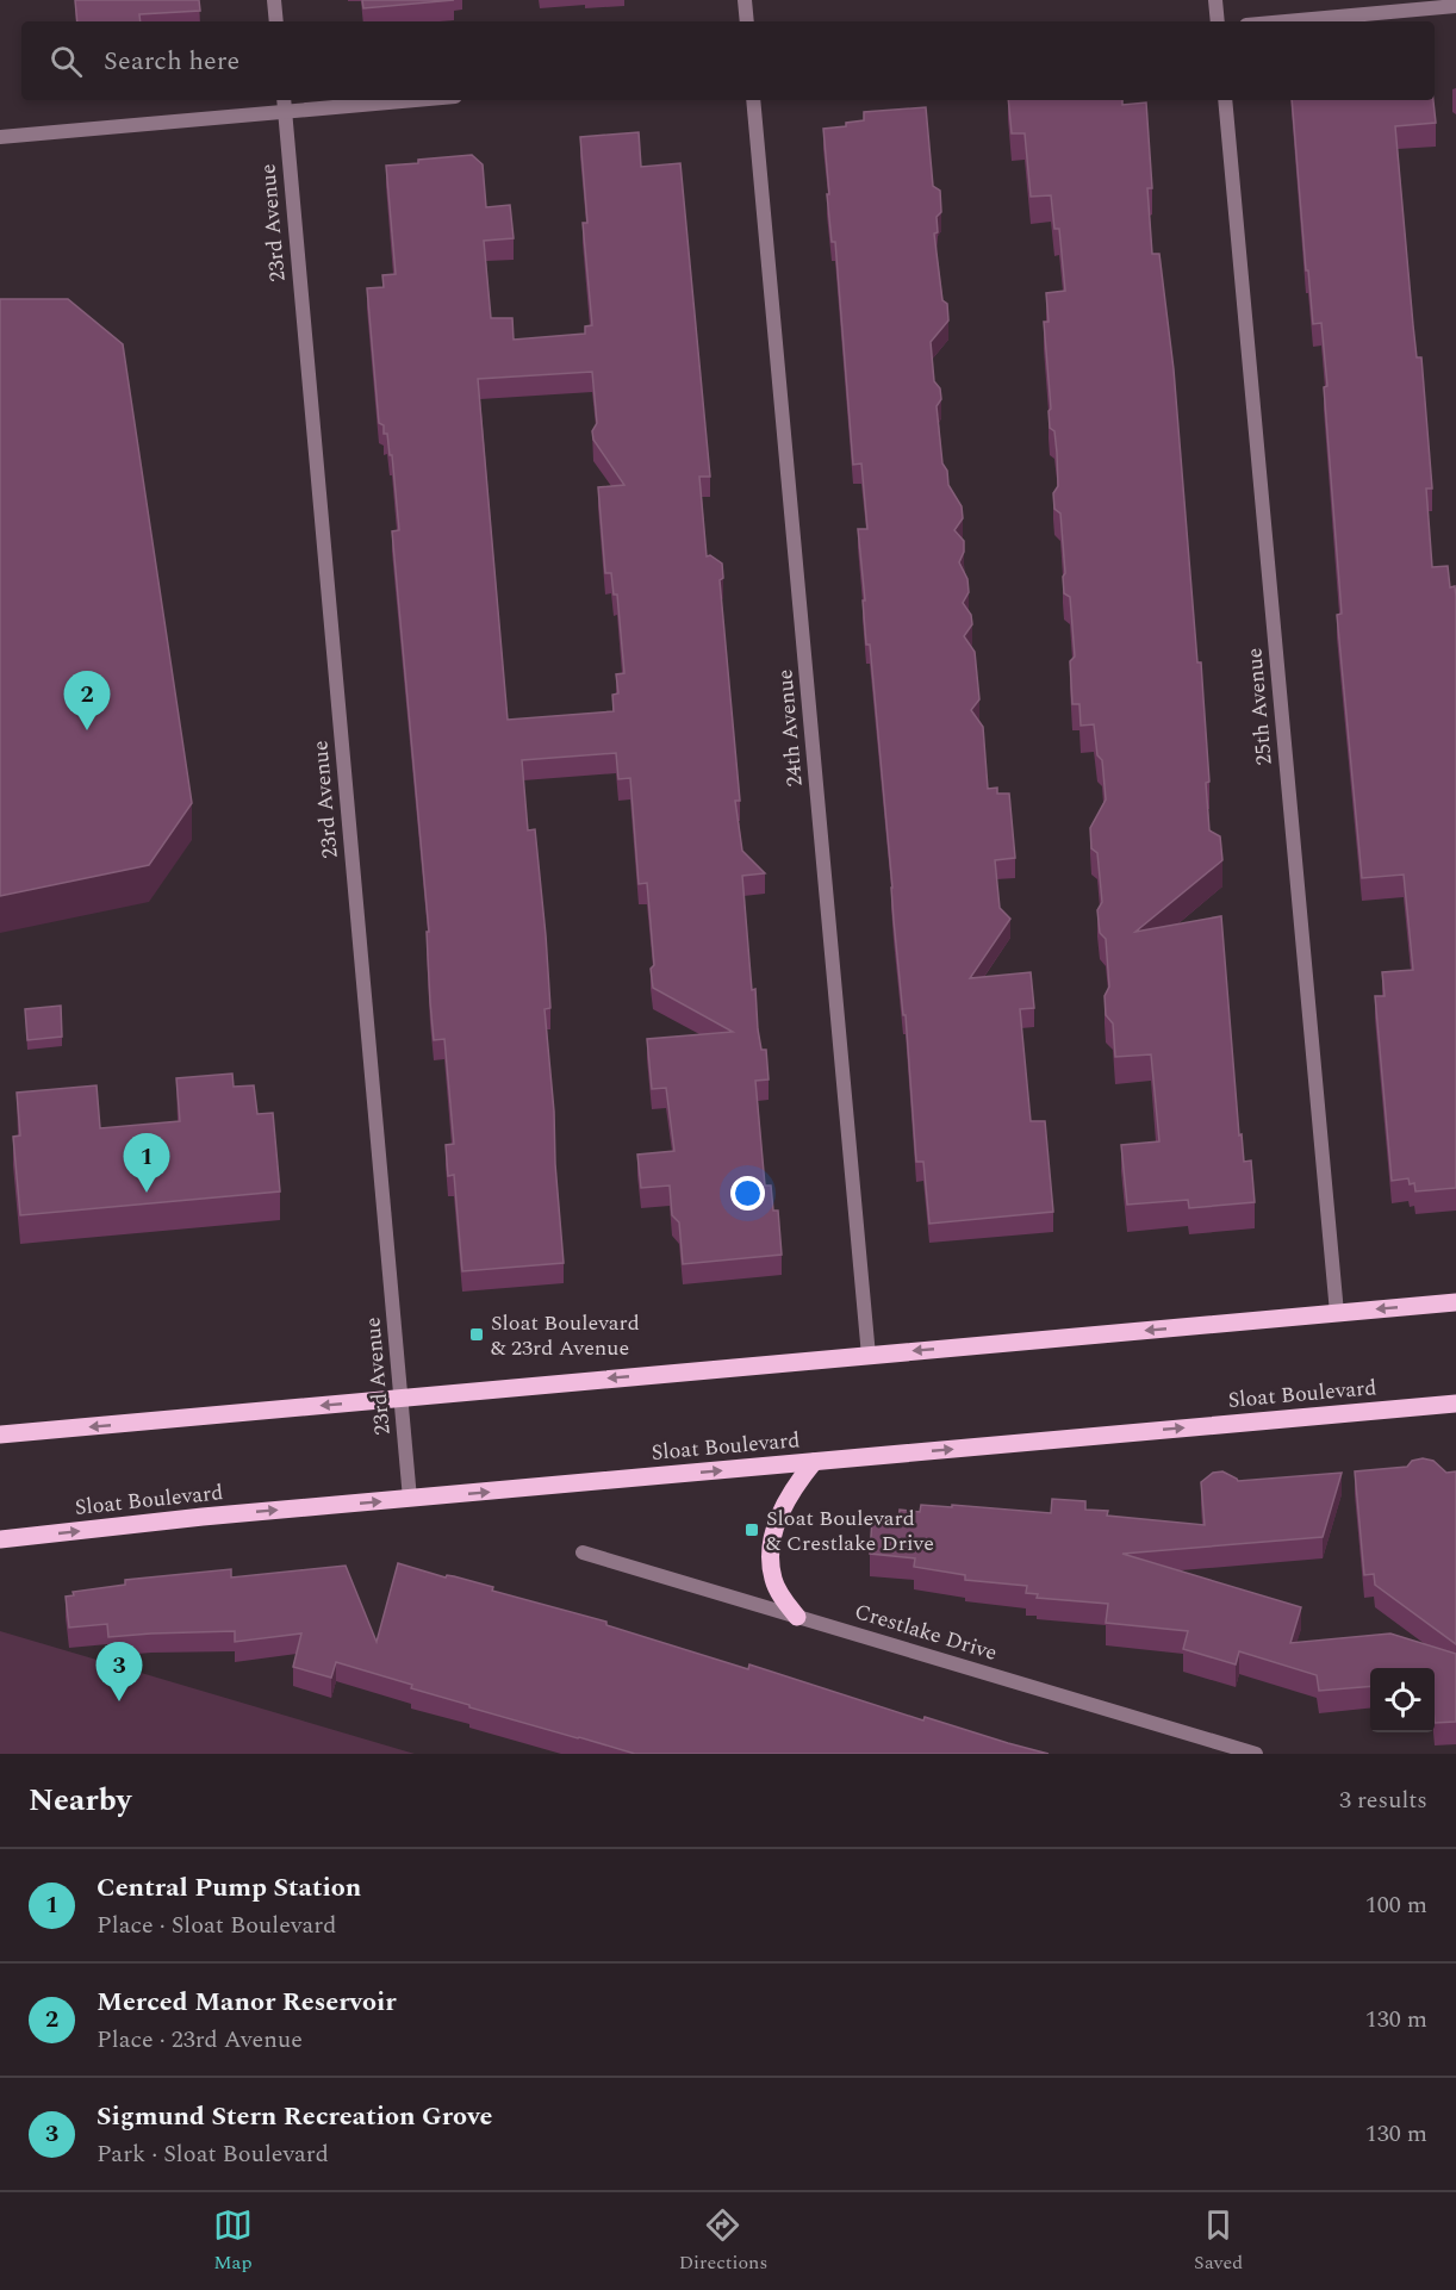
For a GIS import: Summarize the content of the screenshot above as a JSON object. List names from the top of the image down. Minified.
{"streets":{"main road":["Sloat Boulevard"],"street":["23rd Avenue","25th Avenue","24th Avenue","Crestlake Drive"]},"crossings":[["23rd Avenue","Sloat Boulevard"]],"places":{"transit":["Sloat Boulevard & 23rd Avenue","Sloat Boulevard & Crestlake Drive"]},"page":{"search":"Search here","pins":["2","1","3"],"heading":["Nearby","3 results"],"list":[{"mark":"1","name":"Central Pump Station","note":"Place · Sloat Boulevard","value":"100 m"},{"mark":"2","name":"Merced Manor Reservoir","note":"Place · 23rd Avenue","value":"130 m"},{"mark":"3","name":"Sigmund Stern Recreation Grove","note":"Park · Sloat Boulevard","value":"130 m"}],"nav":["Map","Directions","Saved"]}}
